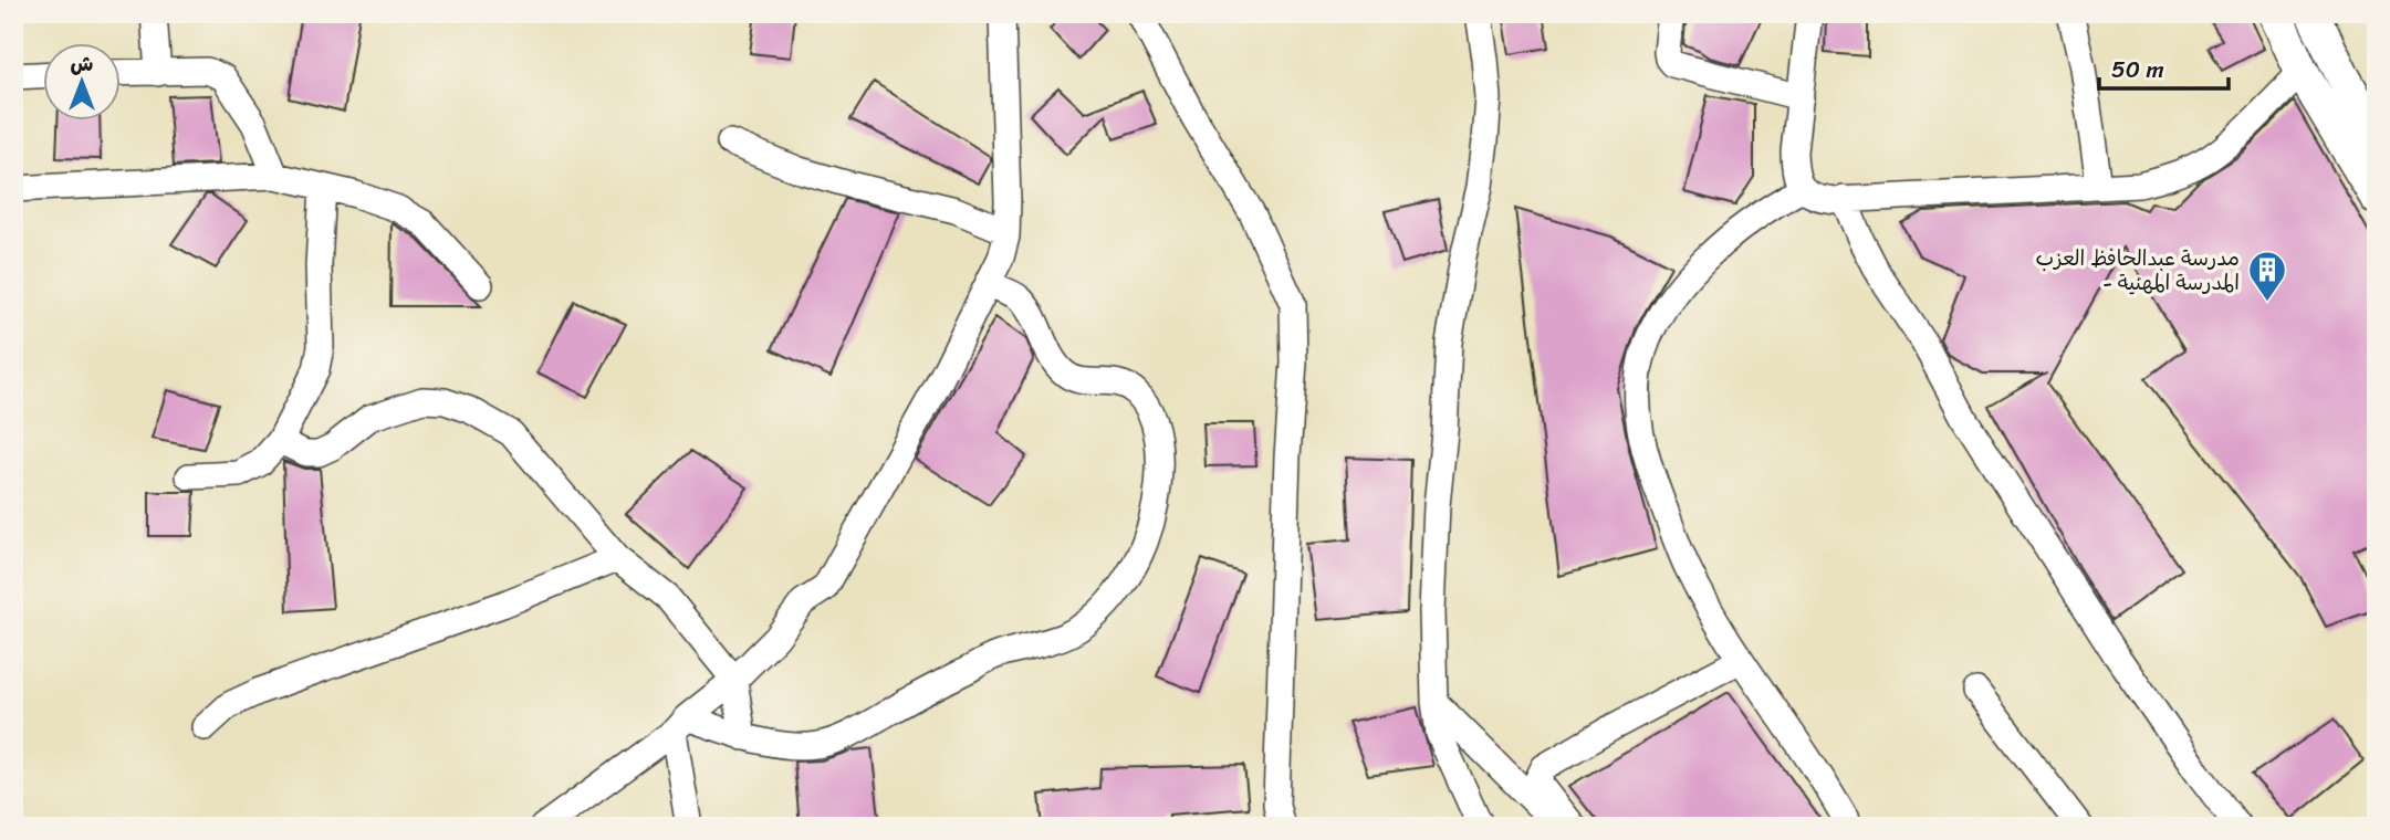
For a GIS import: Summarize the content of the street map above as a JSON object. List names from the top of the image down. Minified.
{"places":{"building":["مدرسة عبدالحافظ العزب - المدرسة المهنية"]},"scale_bar":"50 m","north":"top"}
